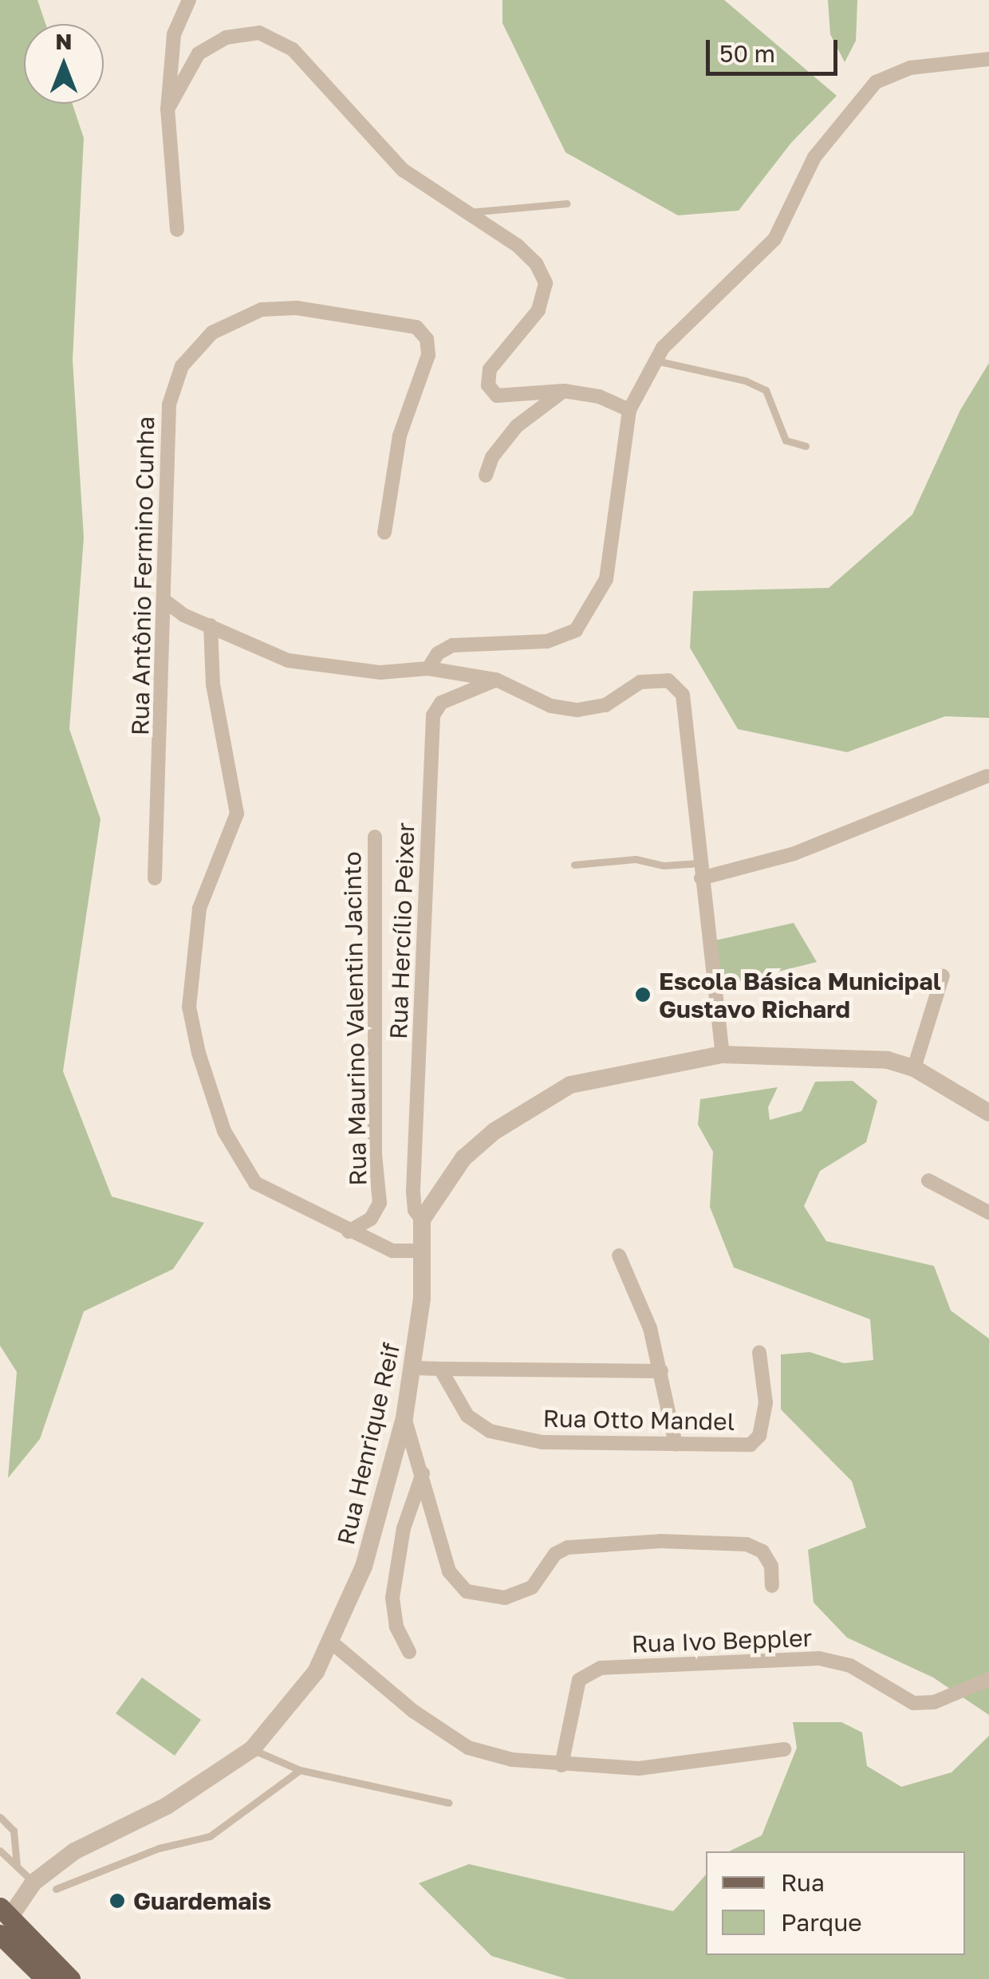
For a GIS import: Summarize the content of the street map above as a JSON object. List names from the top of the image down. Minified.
{"streets":{"street":["Rua Antônio Fermino Cunha","Rua Hercílio Peixer","Rua Maurino Valentin Jacinto","Rua Otto Mandel","Rua Henrique Reif","Rua Ivo Beppler"]},"crossings":[["Rua Hercílio Peixer","Rua Henrique Reif"]],"places":["Escola Básica Municipal Gustavo Richard","Guardemais"],"legend":["Rua","Parque"],"scale_bar":"50 m","north":"top"}
